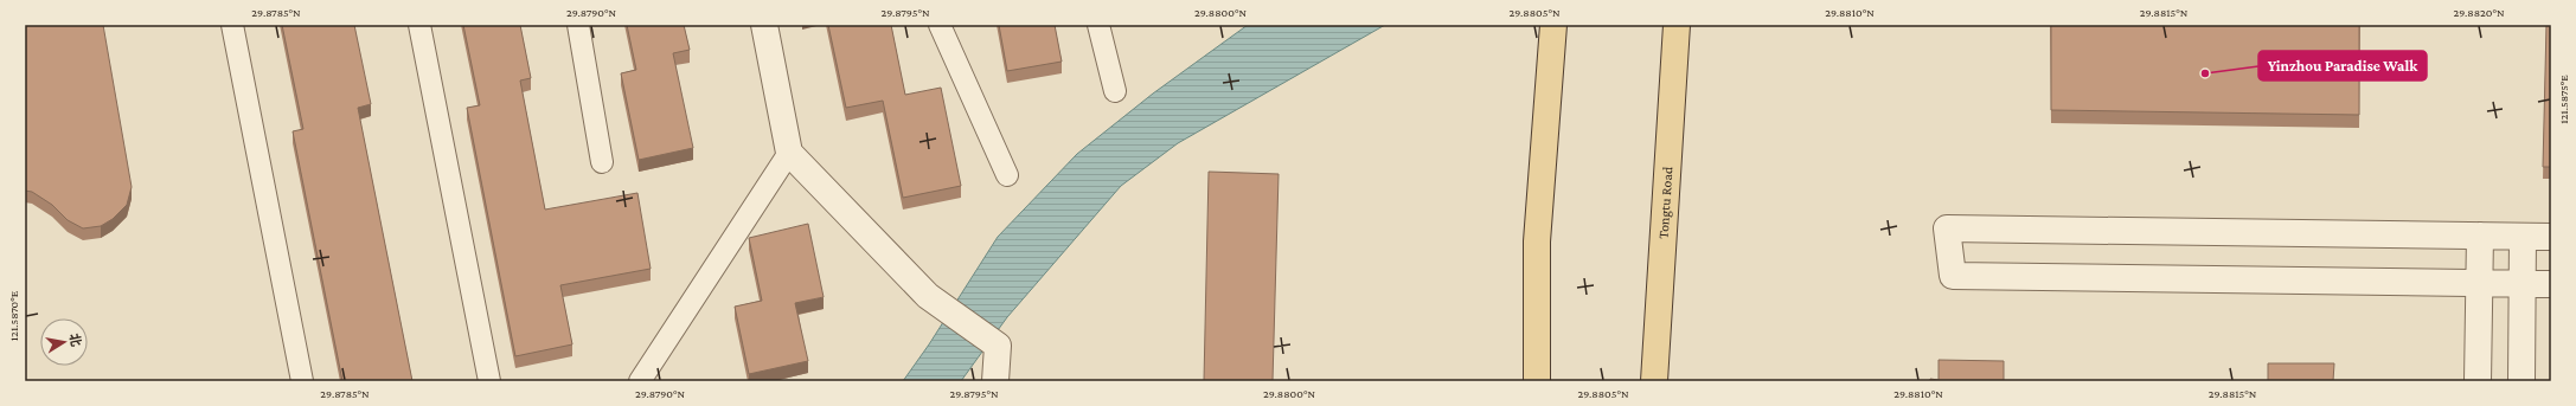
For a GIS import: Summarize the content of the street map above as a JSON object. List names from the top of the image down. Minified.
{"streets":{"main road":["Tongtu Road"]},"places":["Yinzhou Paradise Walk"],"north":"right","coordinates":["29.8785°N","29.8790°N","29.8795°N","29.8800°N","29.8805°N","29.8810°N","29.8815°N","29.8820°N","121.5875°E","121.5870°E"]}
